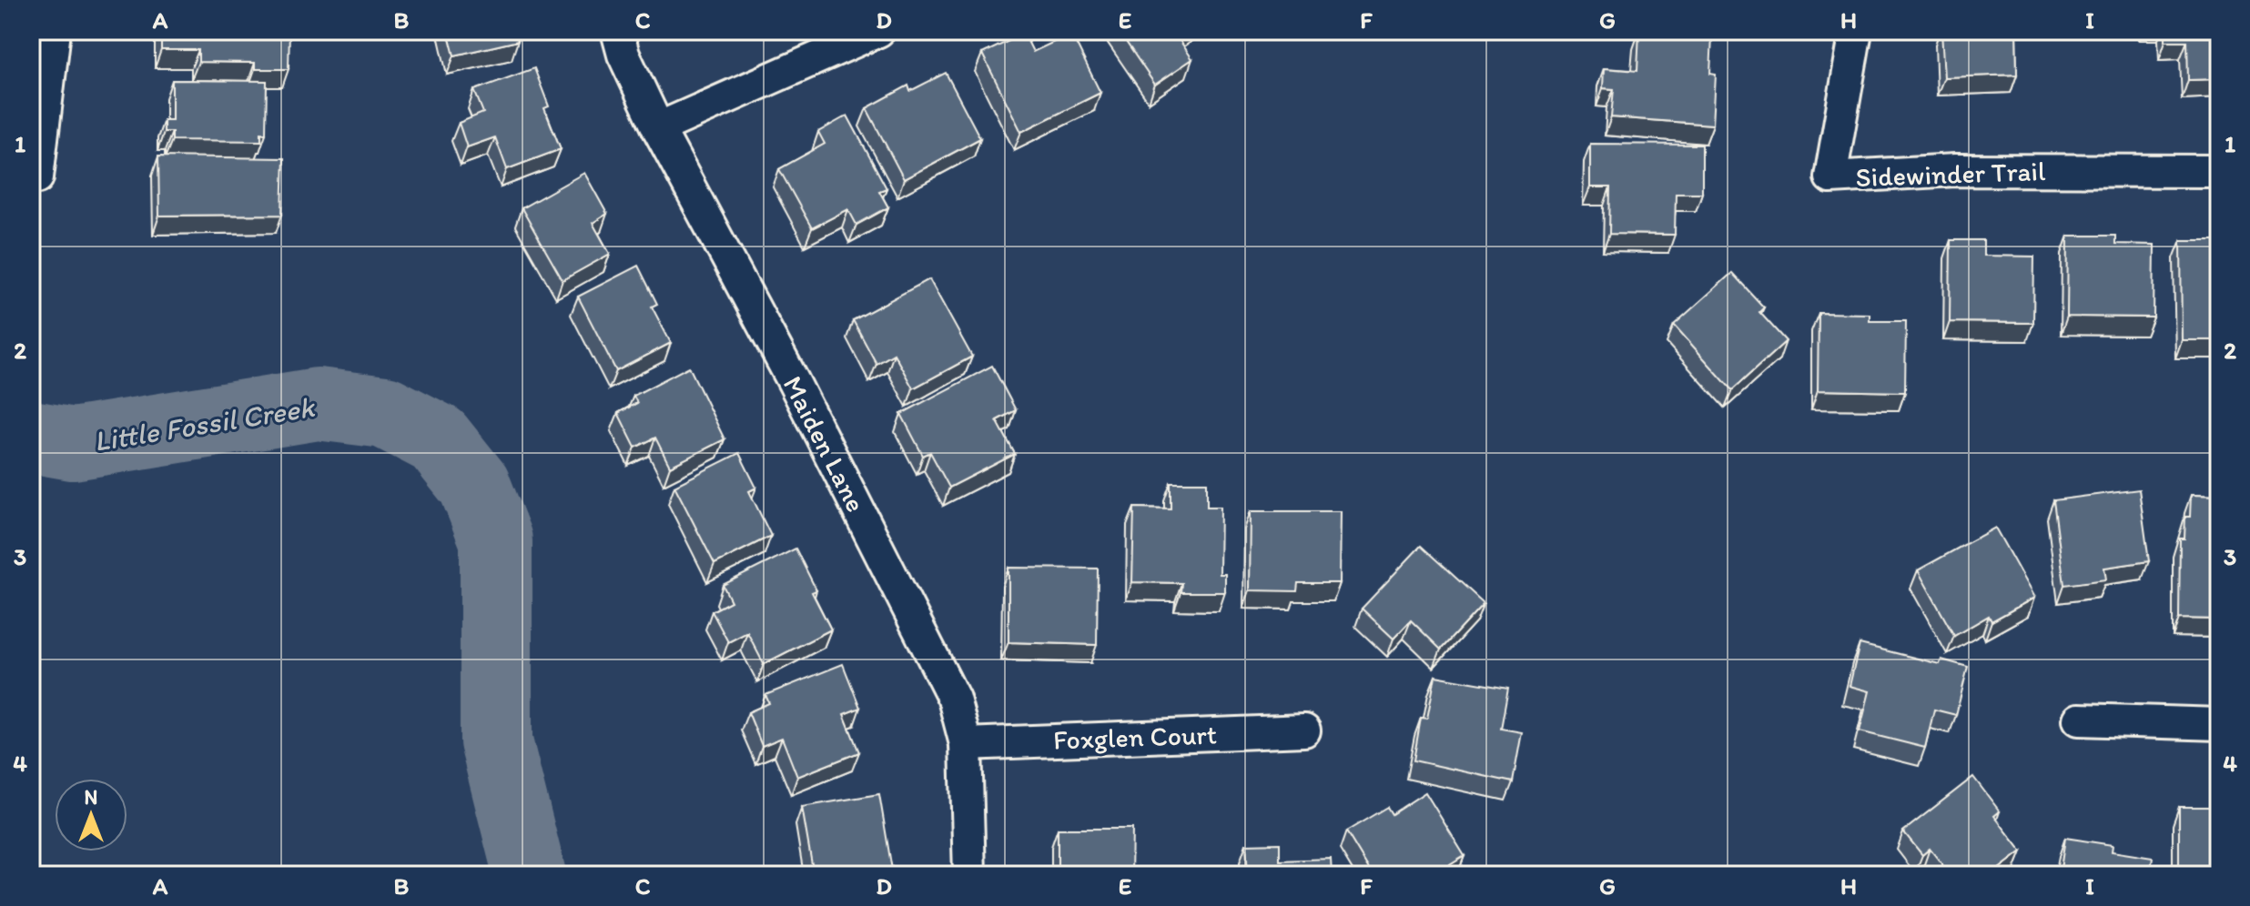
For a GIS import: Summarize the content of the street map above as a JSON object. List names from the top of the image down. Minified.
{"streets":{"street":["Sidewinder Trail","Maiden Lane","Foxglen Court"]},"crossings":[["Maiden Lane","Foxglen Court"]],"water":["Little Fossil Creek"],"north":"top","grid":{"columns":["A","B","C","D","E","F","G","H","I"],"rows":["1","2","3","4"]}}
